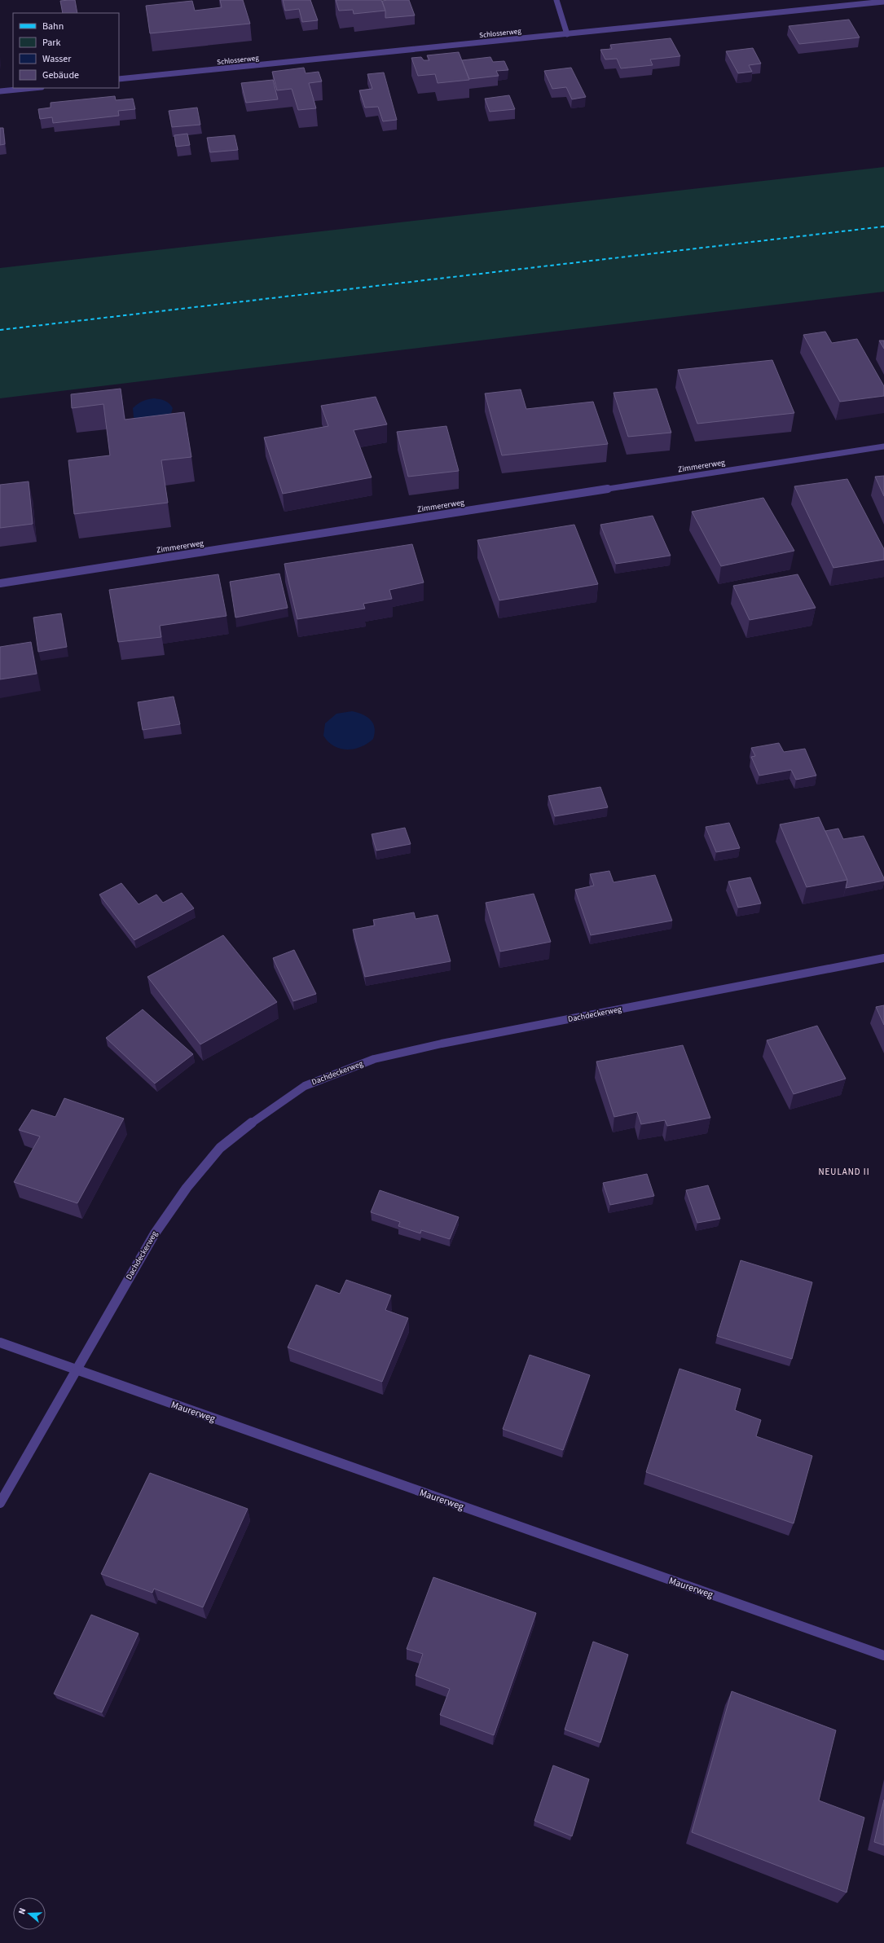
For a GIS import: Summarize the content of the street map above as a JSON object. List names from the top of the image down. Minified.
{"streets":{"lane":["Schlosserweg","Zimmererweg","Dachdeckerweg","Maurerweg"]},"crossings":[["Dachdeckerweg","Maurerweg"]],"districts":["NEULAND II"],"legend":["Bahn","Park","Wasser","Gebäude"],"north":"left"}
